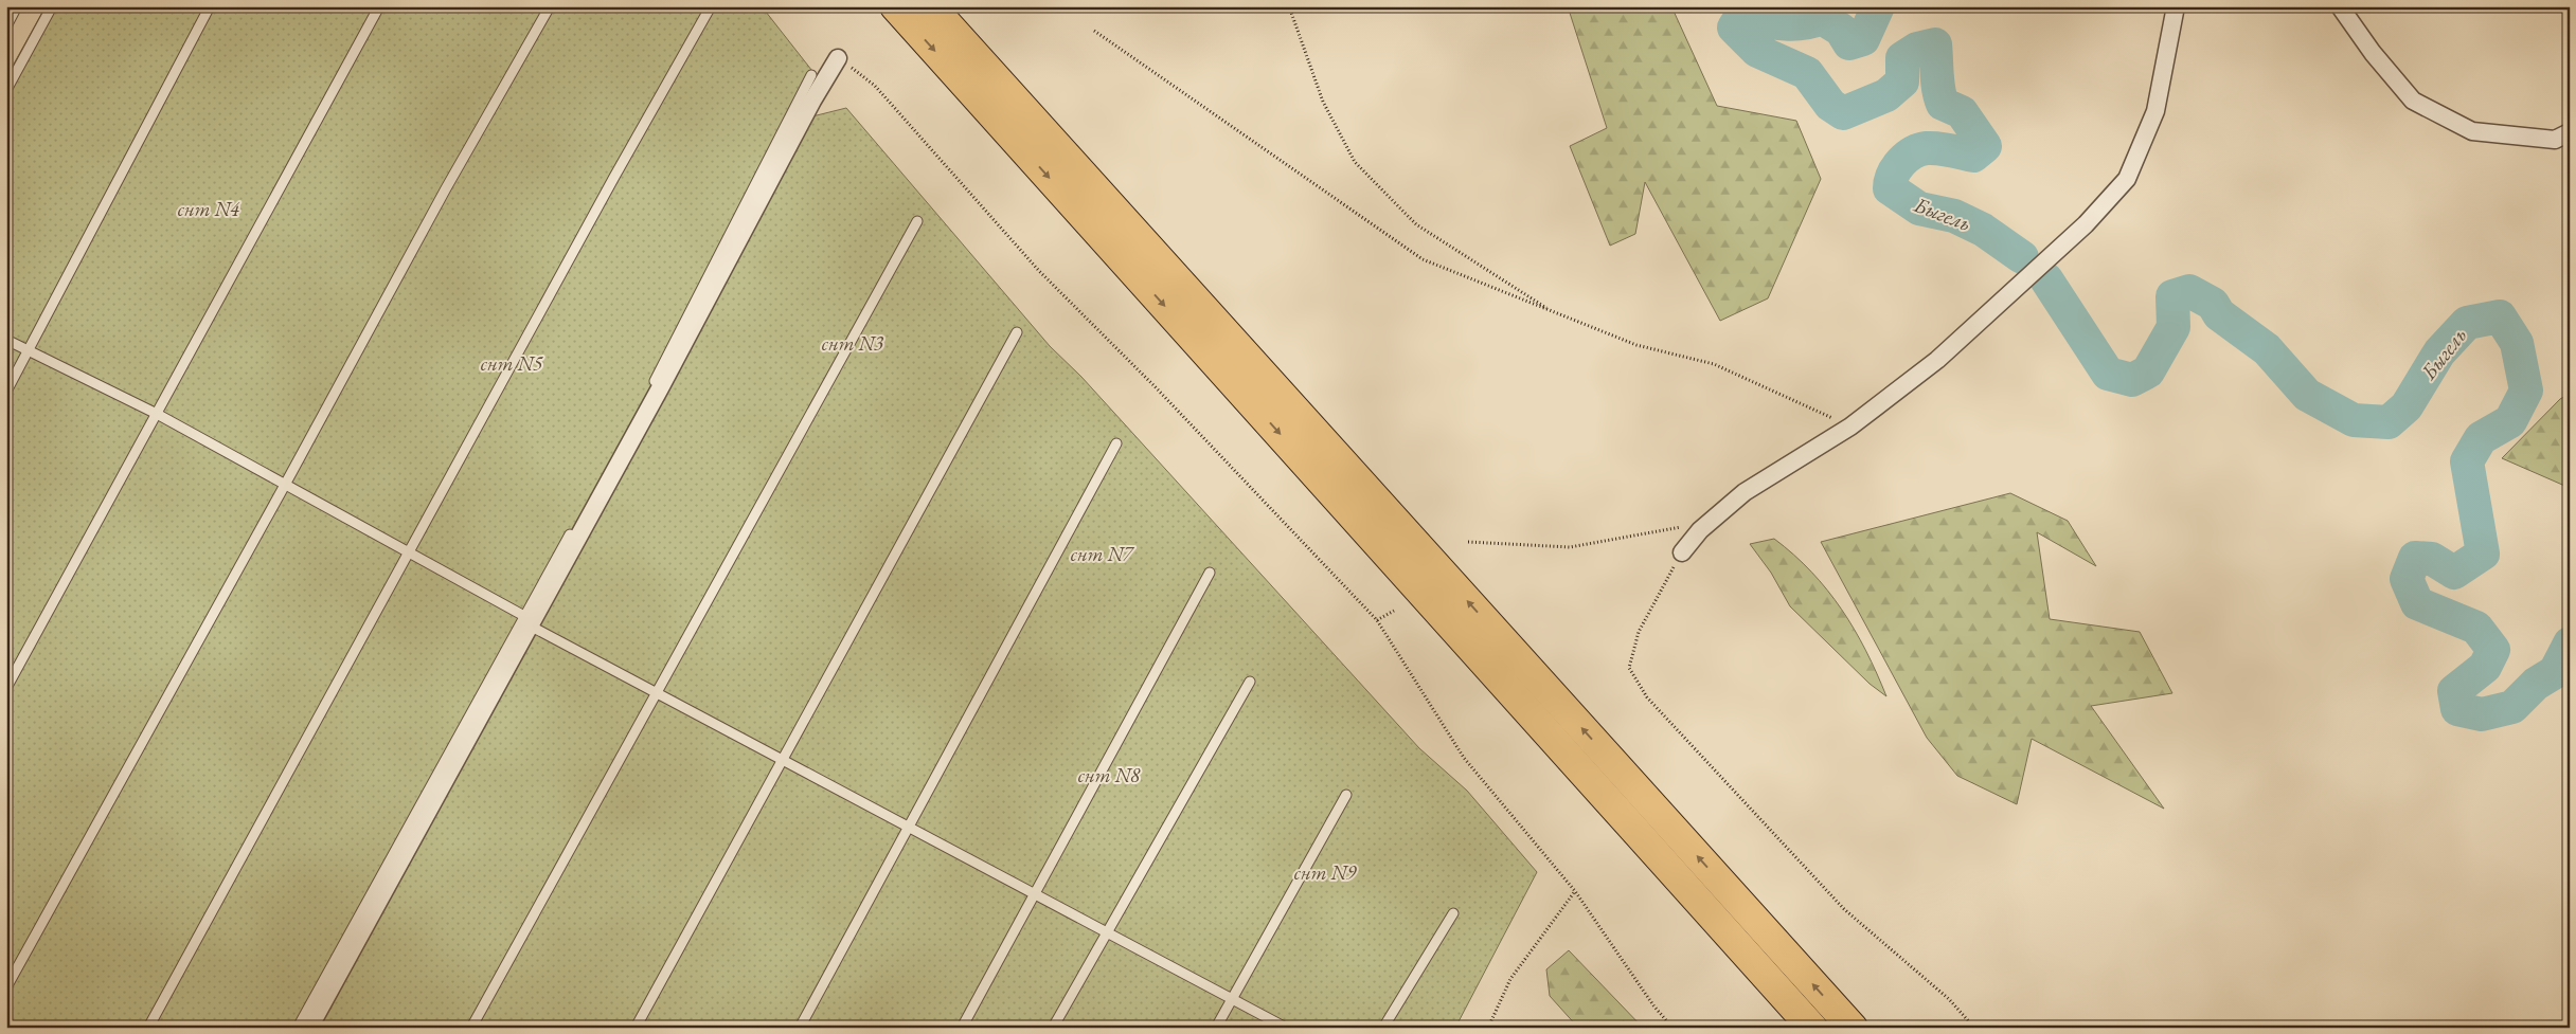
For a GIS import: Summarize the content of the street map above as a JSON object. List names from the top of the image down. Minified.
{"water":["Быгель"],"parks":["снт N4","снт N3","снт N5","снт N7","снт N8","снт N9"]}
